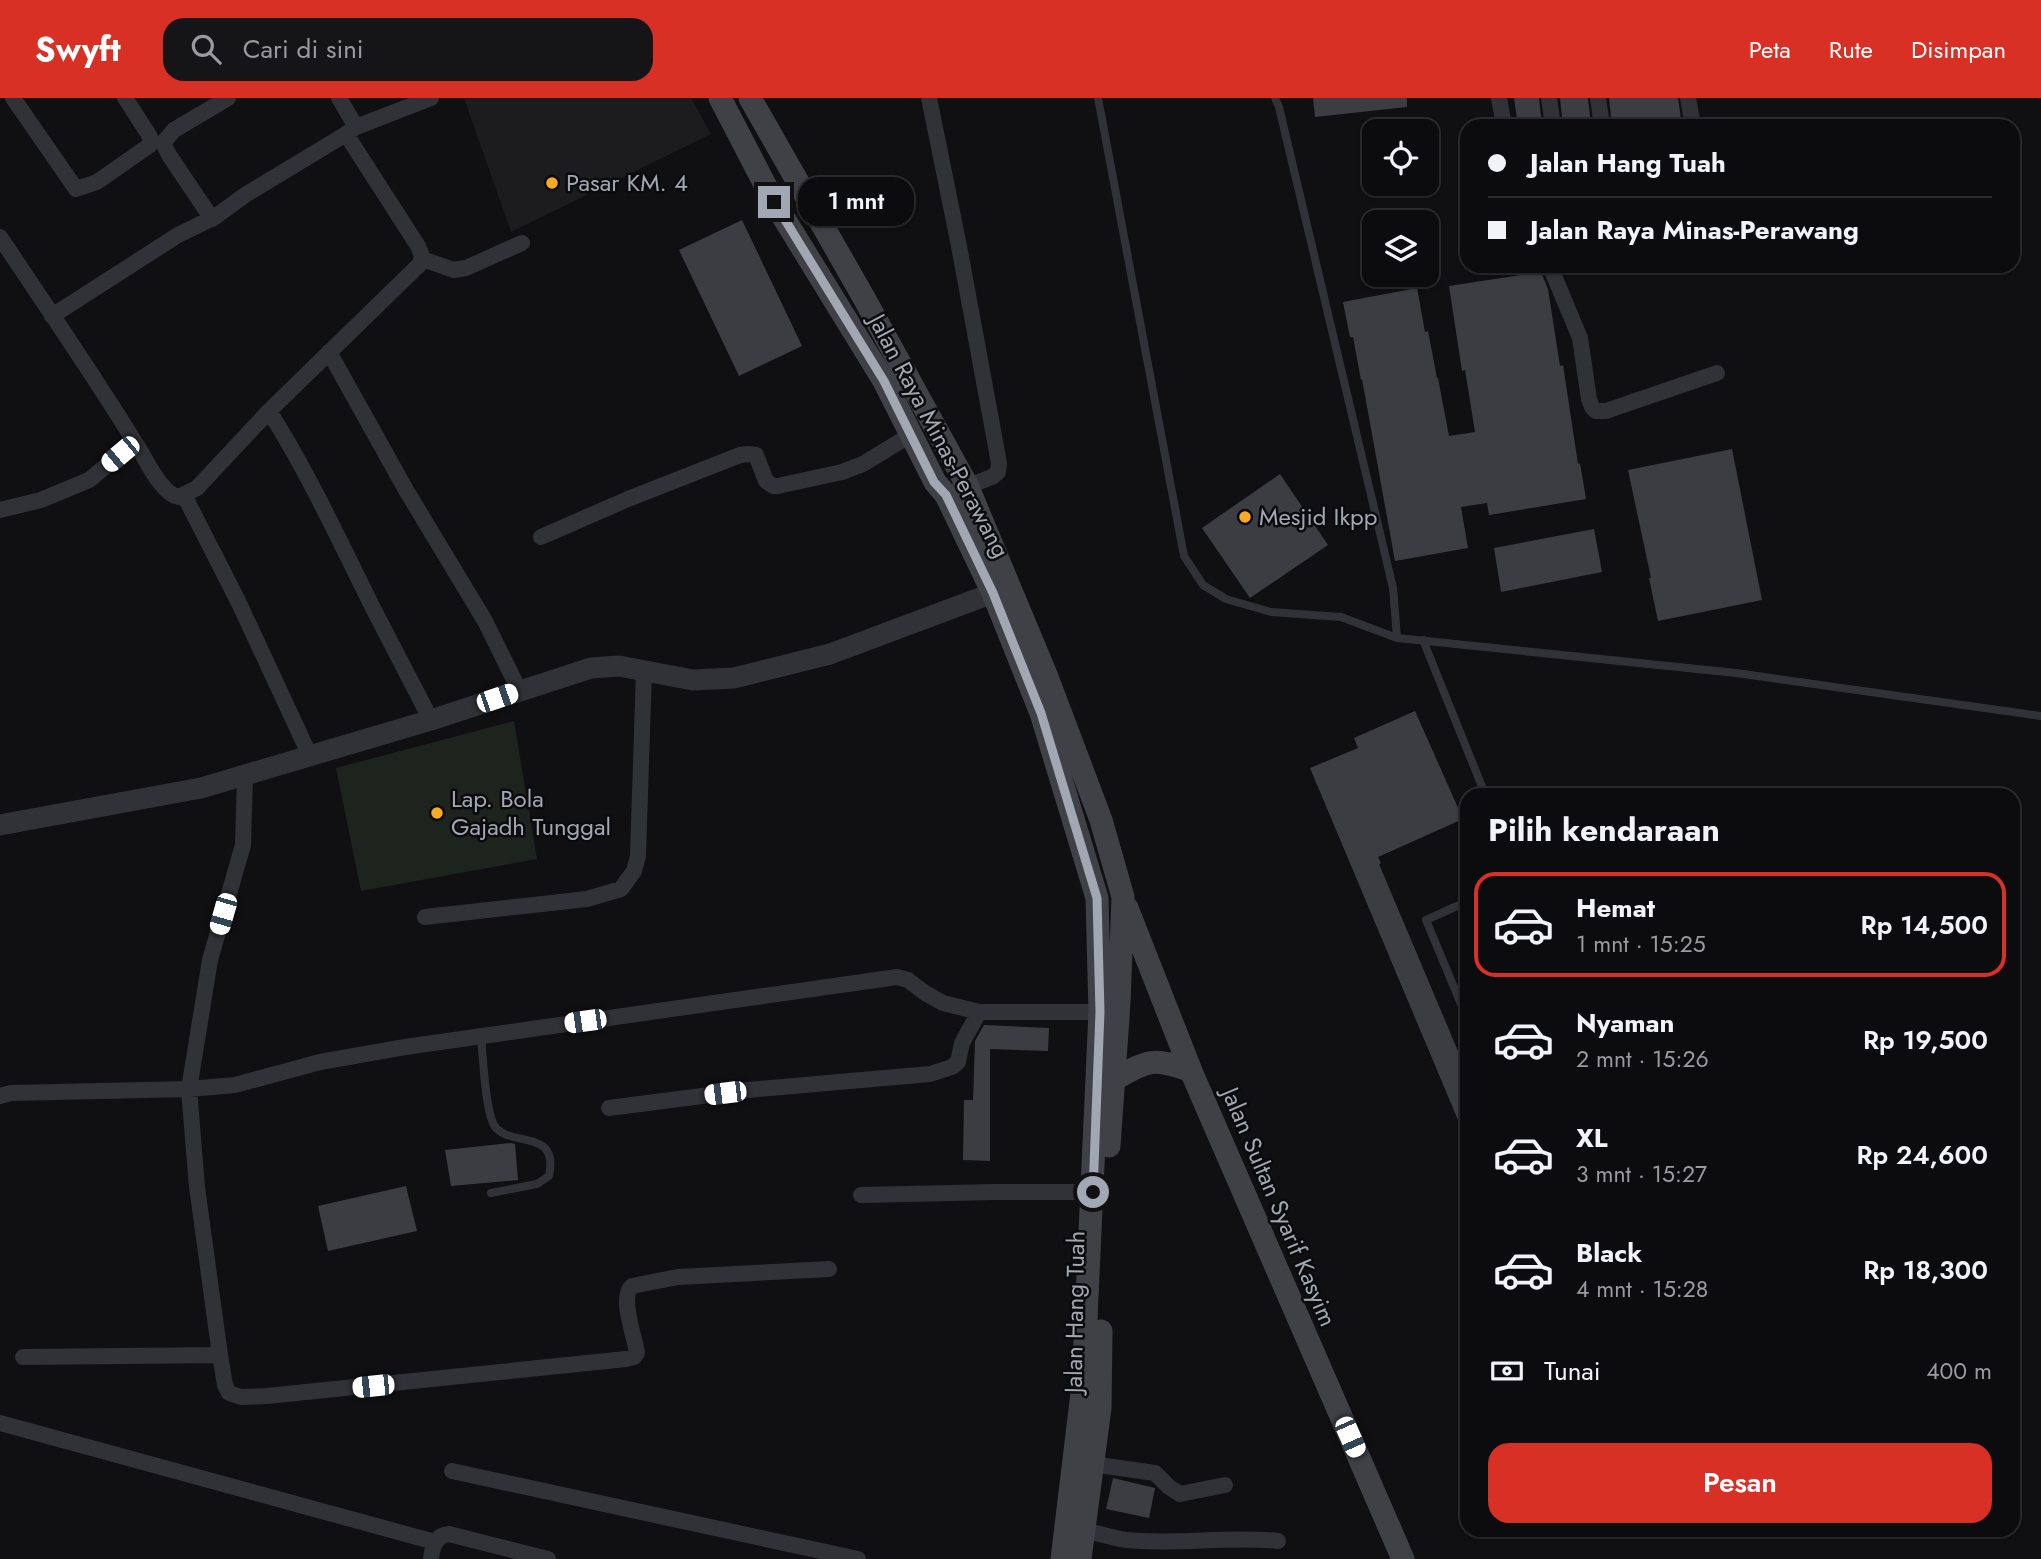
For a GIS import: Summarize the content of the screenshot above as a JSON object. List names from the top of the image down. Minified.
{"streets":{"main road":["Jalan Raya Minas-Perawang","Jalan Sultan Syarif Kasyim","Jalan Hang Tuah"]},"crossings":[["Jalan Raya Minas-Perawang","Jalan Sultan Syarif Kasyim"],["Jalan Raya Minas-Perawang","Jalan Hang Tuah"],["Jalan Sultan Syarif Kasyim","Jalan Hang Tuah"]],"places":["Pasar KM. 4","Mesjid Ikpp","Lap. Bola Gajadh Tunggal"],"page":{"header":"Swyft","search":"Cari di sini","nav":["Peta","Rute","Disimpan"],"banner":["Jalan Hang Tuah","Jalan Raya Minas-Perawang"],"bubble":"1 mnt","heading":"Pilih kendaraan","list":[{"name":"Hemat","note":"1 mnt · 15:25","value":"Rp 14,500"},{"name":"Nyaman","note":"2 mnt · 15:26","value":"Rp 19,500"},{"name":"XL","note":"3 mnt · 15:27","value":"Rp 24,600"},{"name":"Black","note":"4 mnt · 15:28","value":"Rp 18,300"}],"pay":["Tunai","400 m"],"buttons":"Pesan"}}
